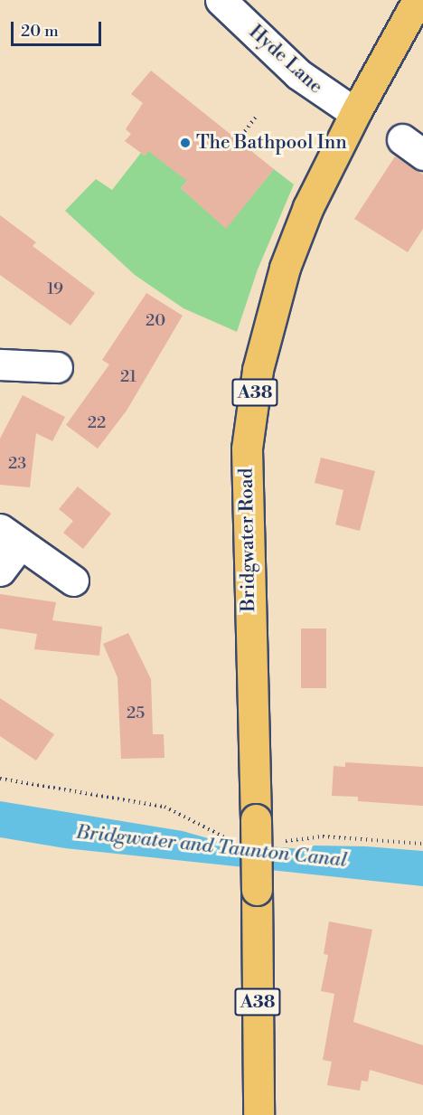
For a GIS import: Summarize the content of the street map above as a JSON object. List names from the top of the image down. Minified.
{"streets":{"main road":["A38","Bridgwater Road"],"street":["Hyde Lane"]},"crossings":[["Hyde Lane","Bridgwater Road"]],"water":["Bridgwater and Taunton Canal"],"places":["The Bathpool Inn"],"house_numbers":["19","20","21","22","23","25"],"scale_bar":"20 m"}
